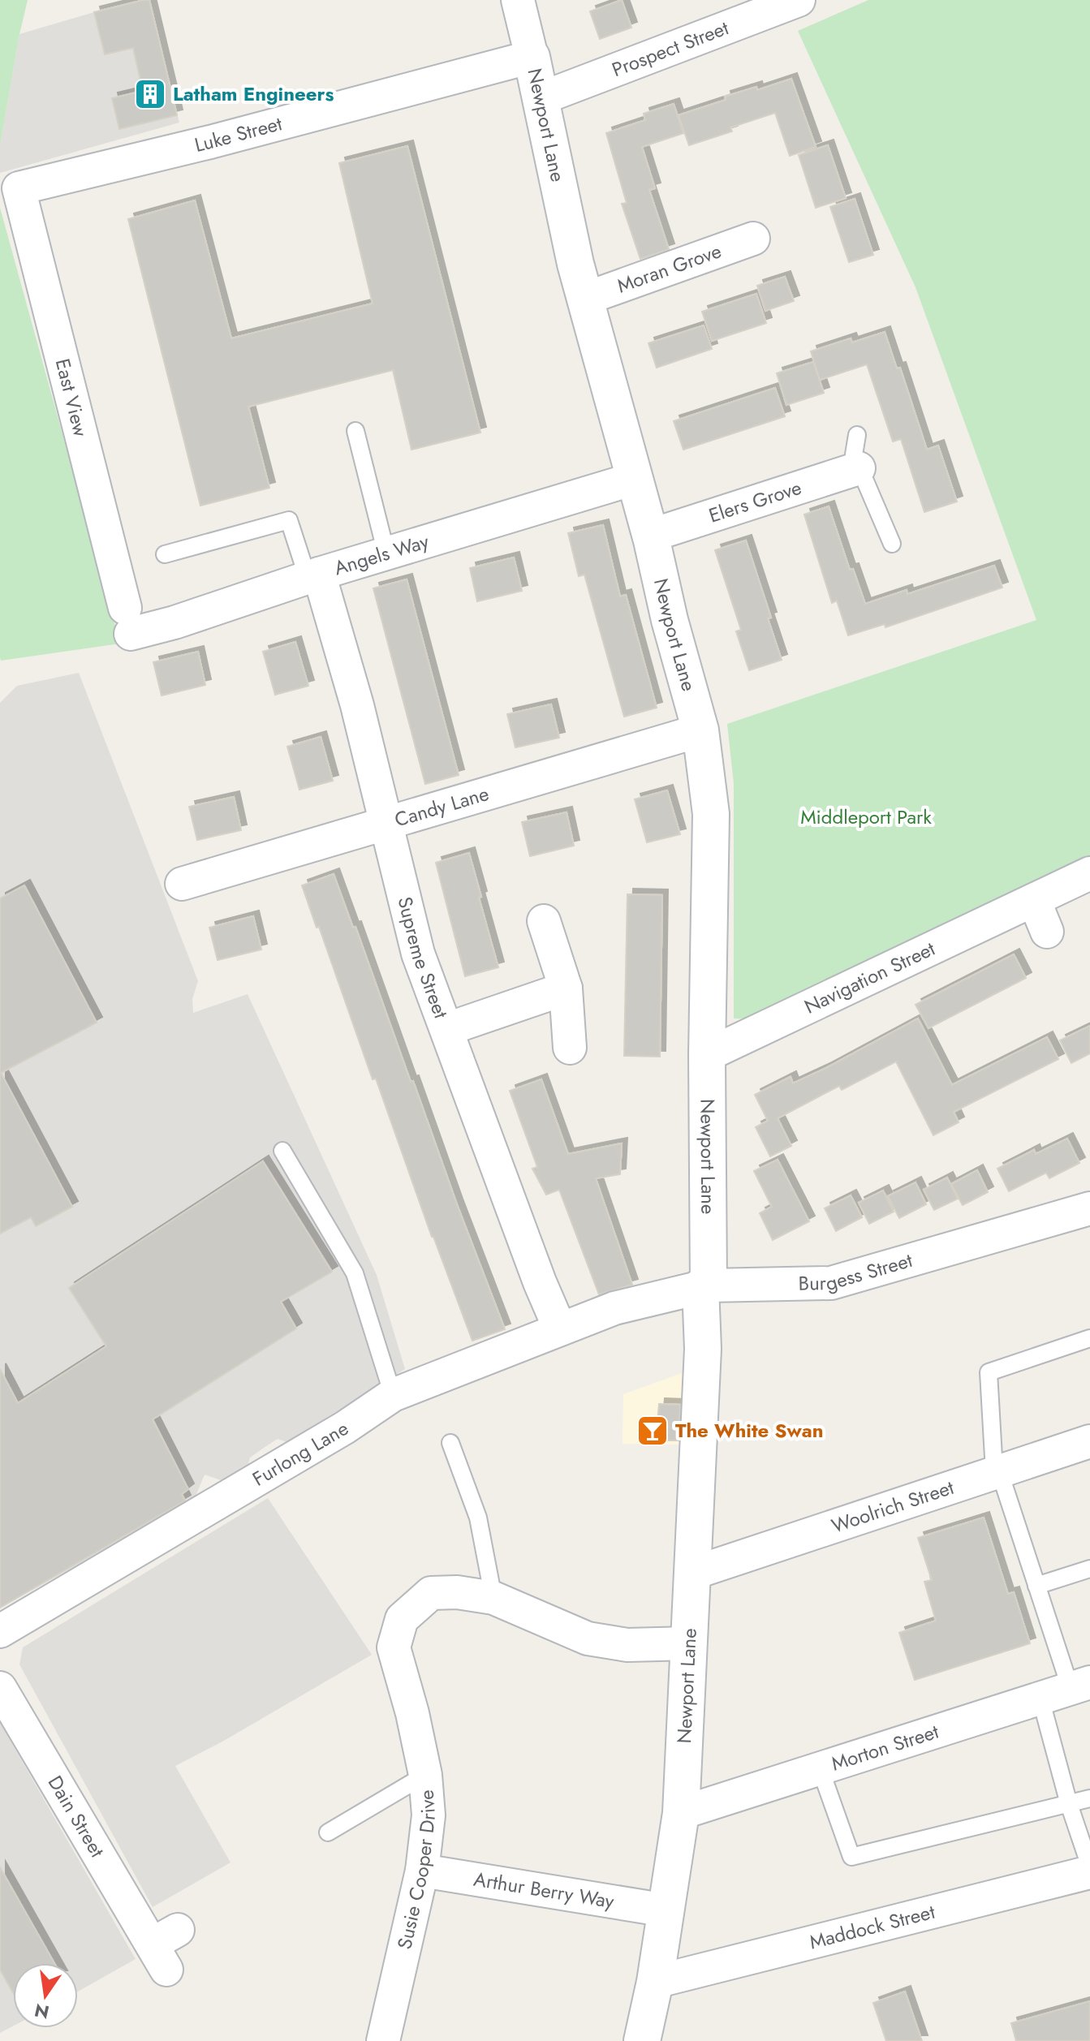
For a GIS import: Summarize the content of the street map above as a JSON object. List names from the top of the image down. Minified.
{"streets":{"street":["Prospect Street","Newport Lane","Luke Street","Moran Grove","East View","Elers Grove","Angels Way","Candy Lane","Supreme Street","Navigation Street","Burgess Street","Furlong Lane","Woolrich Street","Morton Street","Dain Street","Susie Cooper Drive","Arthur Berry Way","Maddock Street"]},"crossings":[["Prospect Street","Newport Lane"],["Newport Lane","Luke Street"],["Newport Lane","Moran Grove"],["Newport Lane","Elers Grove"],["Newport Lane","Angels Way"],["Newport Lane","Candy Lane"],["Newport Lane","Navigation Street"],["Newport Lane","Burgess Street"],["Newport Lane","Woolrich Street"],["Newport Lane","Morton Street"],["Newport Lane","Susie Cooper Drive"],["Newport Lane","Arthur Berry Way"],["Newport Lane","Maddock Street"],["Luke Street","East View"],["East View","Angels Way"],["Angels Way","Supreme Street"],["Candy Lane","Supreme Street"],["Supreme Street","Furlong Lane"],["Burgess Street","Furlong Lane"],["Susie Cooper Drive","Arthur Berry Way"]],"parks":["Middleport Park"],"places":{"building":["Latham Engineers"],"bar":["The White Swan"]},"north":"bottom"}
